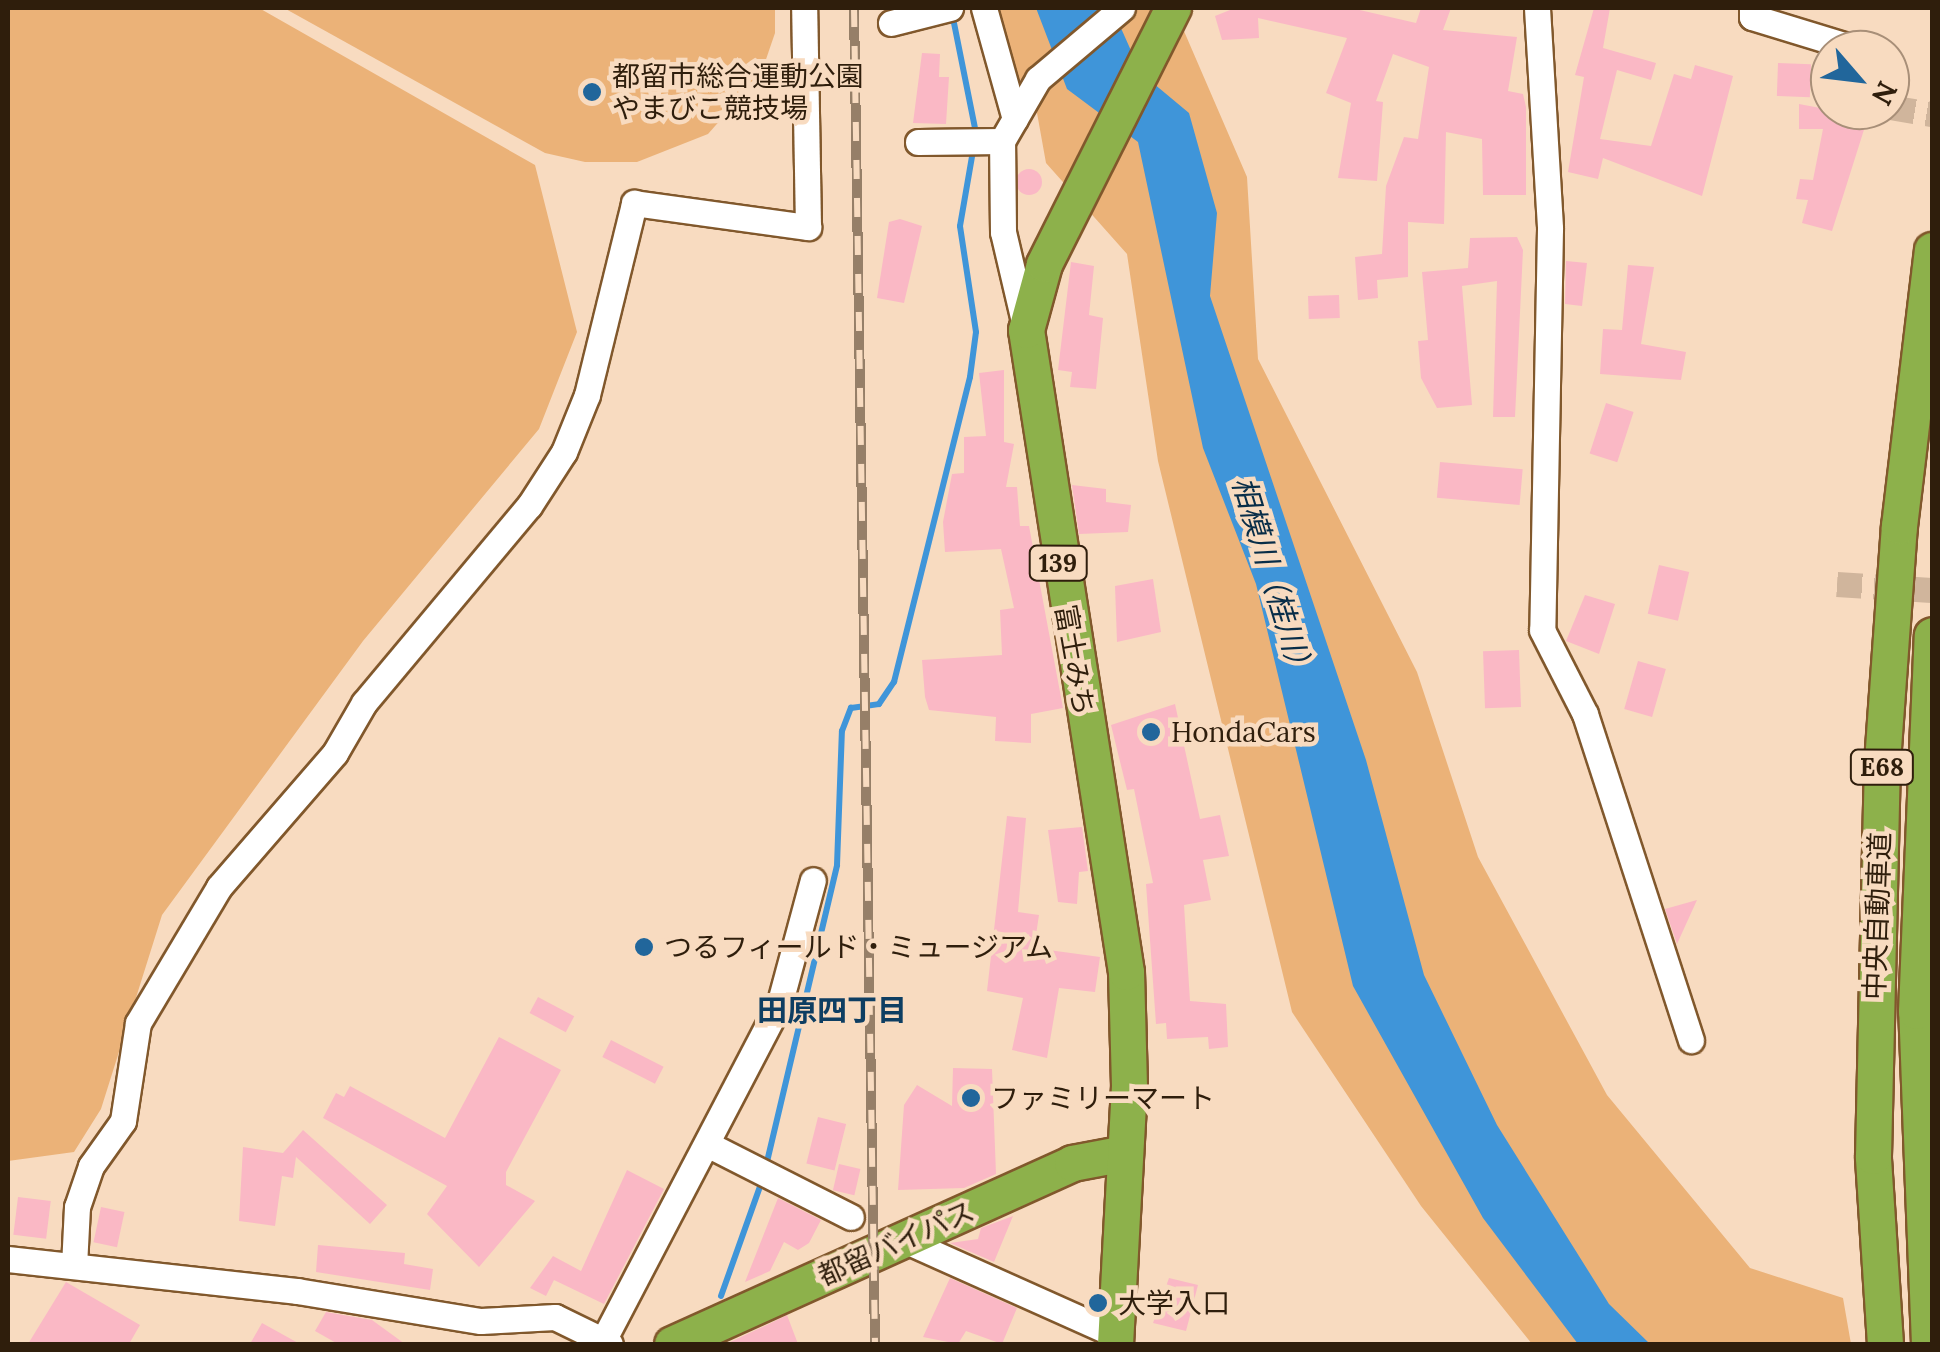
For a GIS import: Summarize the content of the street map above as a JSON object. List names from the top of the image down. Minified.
{"streets":{"highway":["139","富士みち","E68","中央自動車道","都留バイパス"]},"crossings":[["富士みち","都留バイパス"]],"districts":["田原四丁目"],"water":["相模川（桂川）"],"places":["都留市総合運動公園 やまびこ競技場","HondaCars","つるフィールド・ミュージアム","ファミリーマート","大学入口"],"north":"bottom right"}
